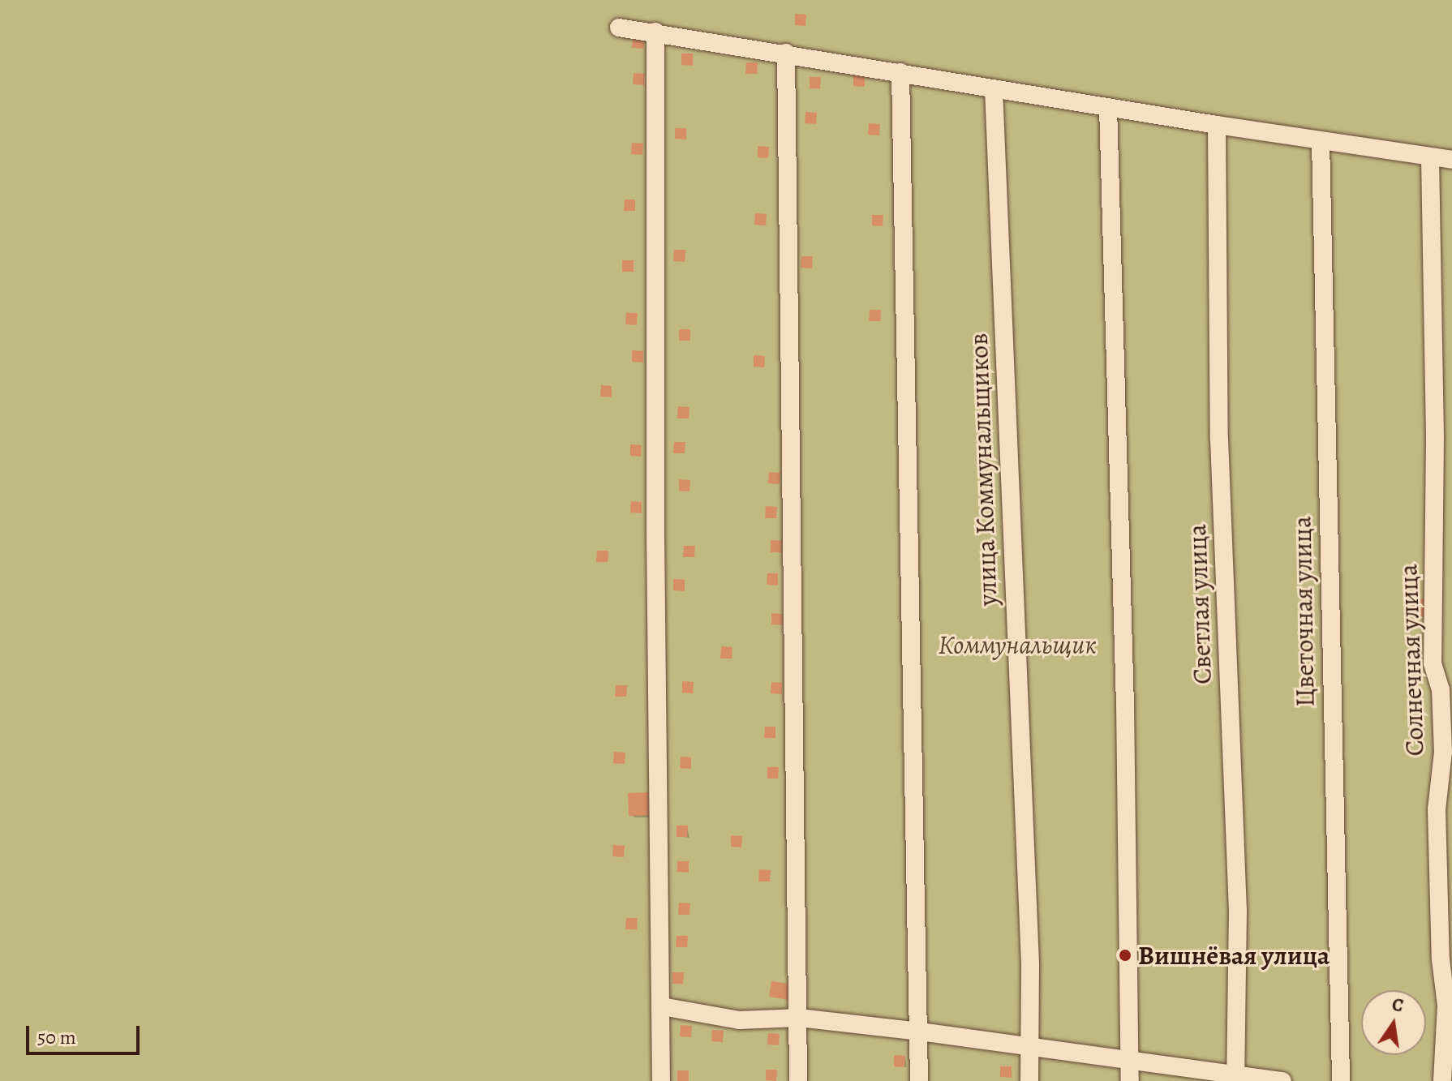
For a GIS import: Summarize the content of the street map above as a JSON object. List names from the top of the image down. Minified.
{"streets":{"street":["улица Коммунальщиков","Светлая улица","Цветочная улица","Солнечная улица"]},"parks":["Коммунальщик"],"places":["Вишнёвая улица"],"scale_bar":"50 m","north":"top"}
